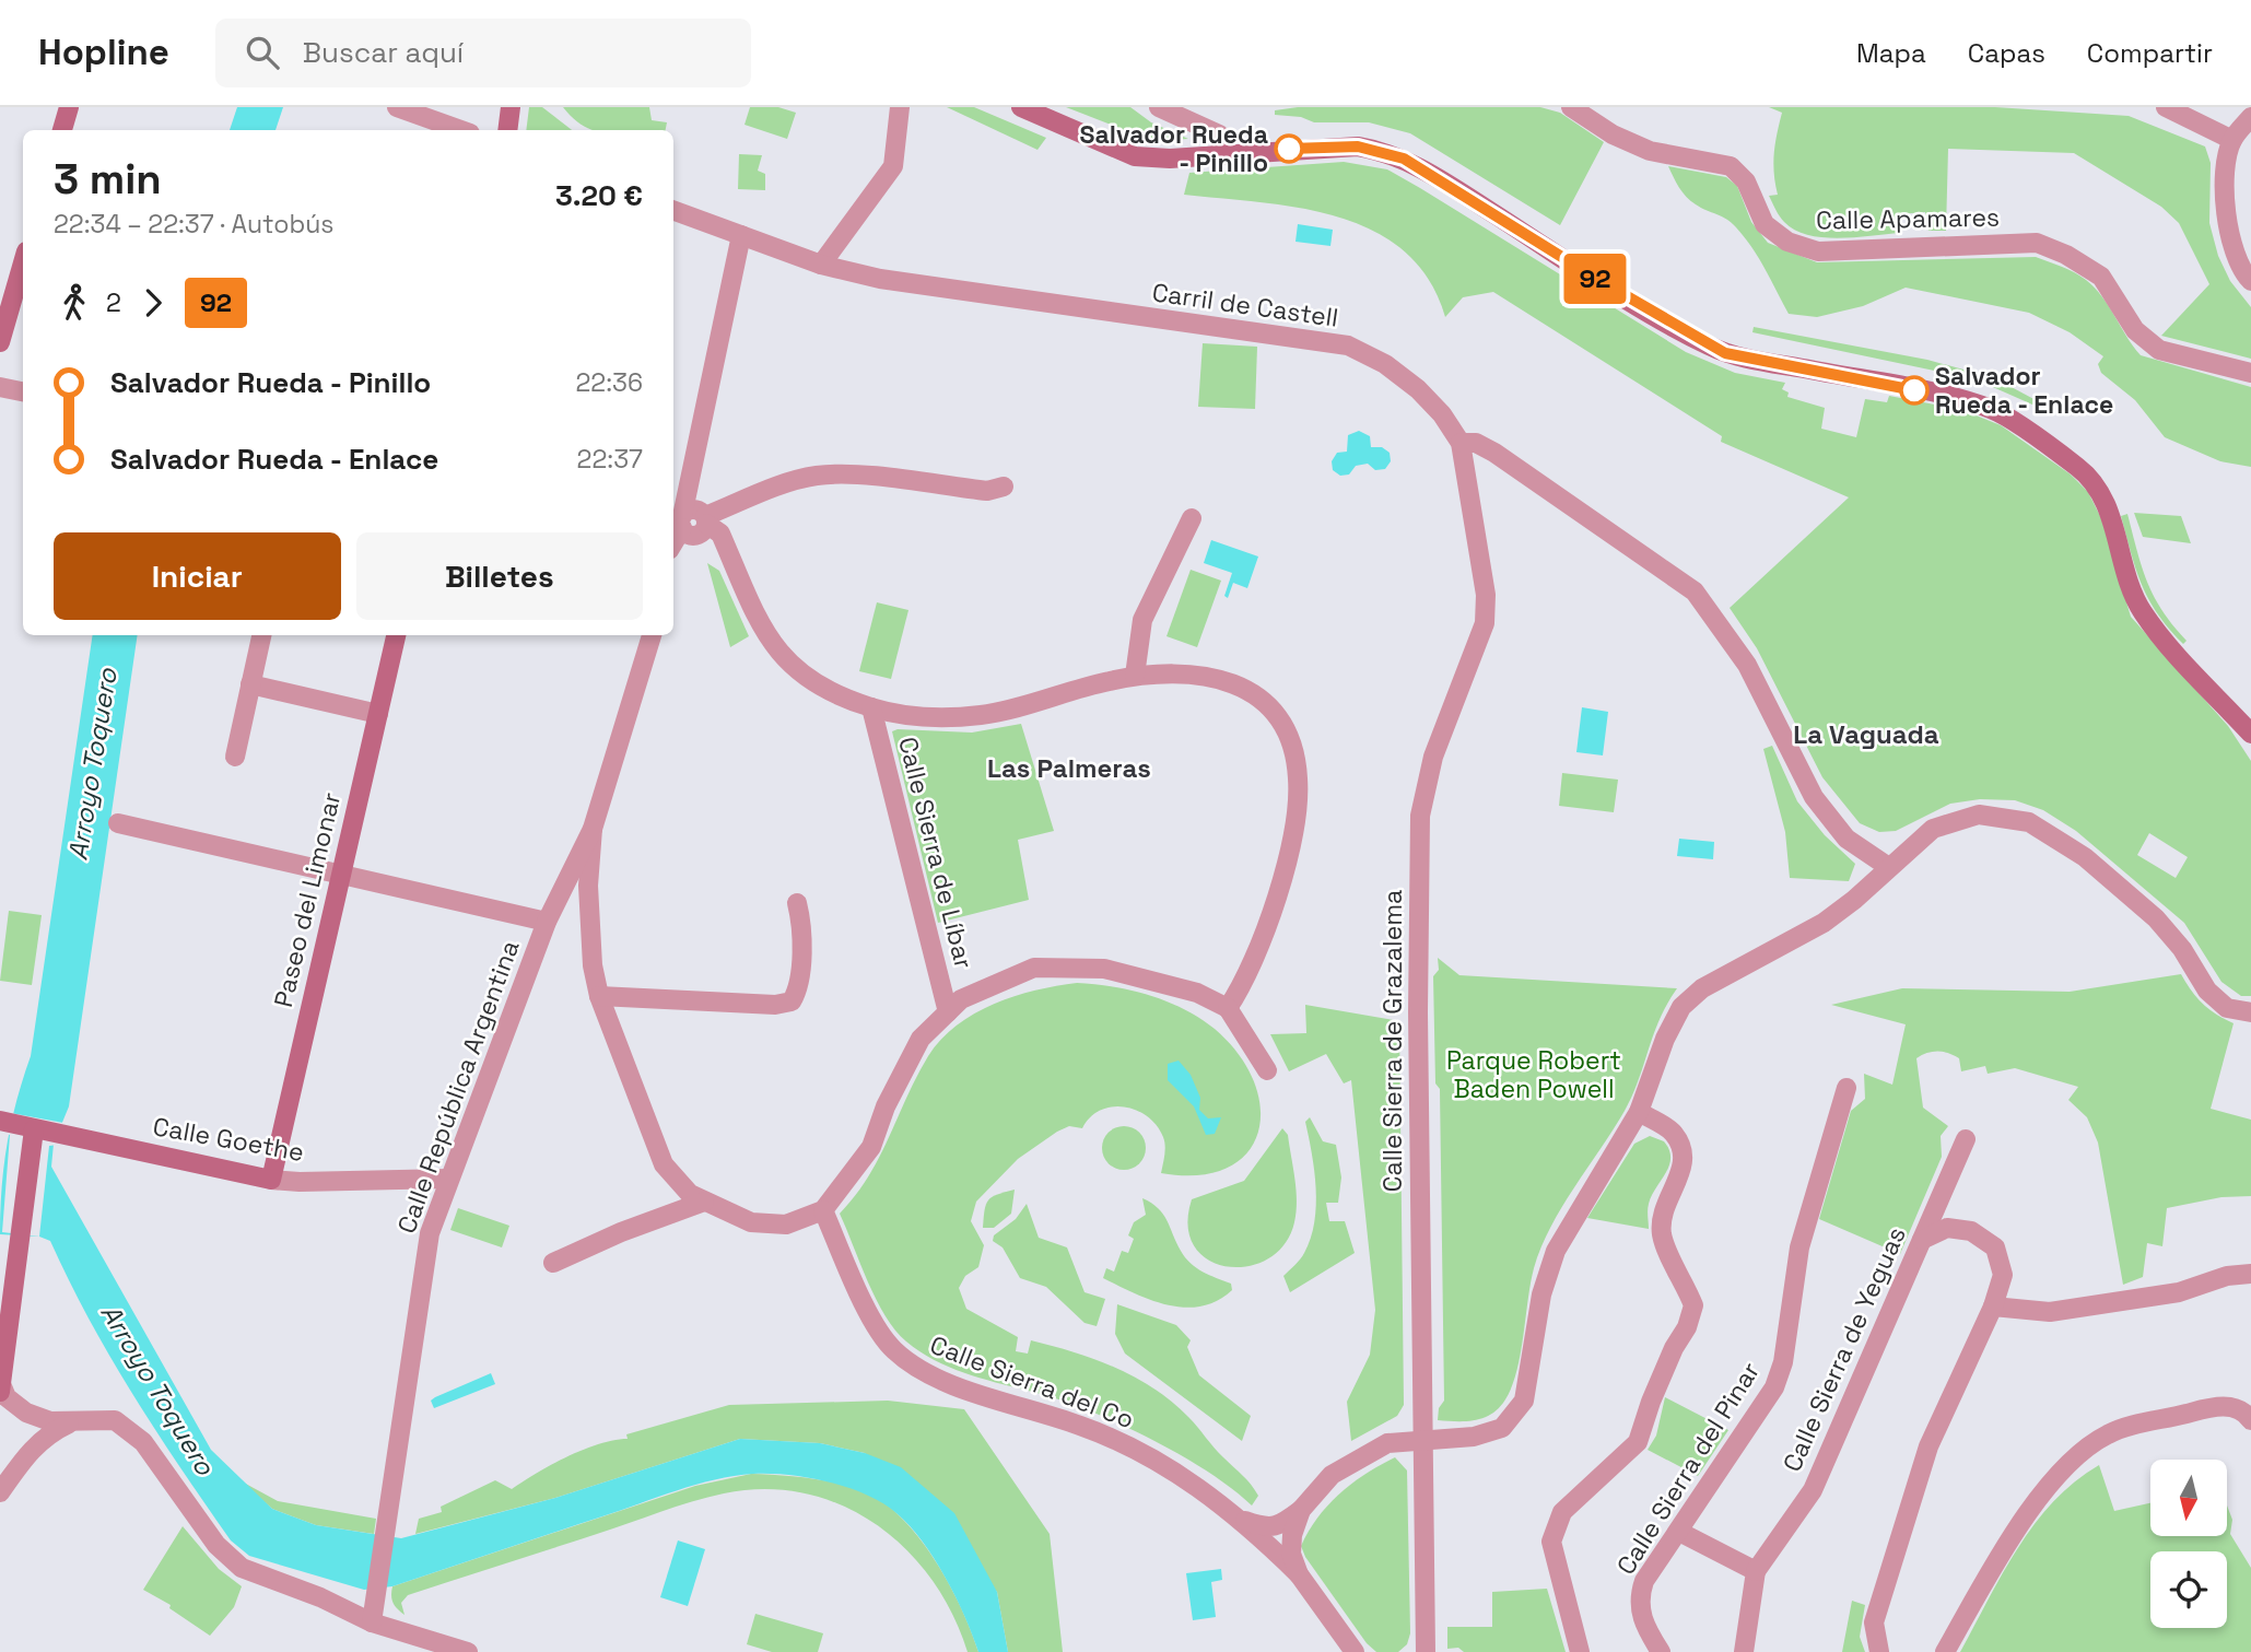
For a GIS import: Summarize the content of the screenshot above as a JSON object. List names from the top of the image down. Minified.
{"streets":{"main road":["Paseo del Limonar","Calle Goethe"],"street":["Calle Apamares","Carril de Castell","Calle Sierra de Líbar","Calle Sierra de Grazalema","Calle República Argentina","Calle Sierra de Yeguas","Calle Sierra del Co","Calle Sierra del Pinar"]},"crossings":[["Carril de Castell","Calle Sierra de Grazalema"],["Paseo del Limonar","Calle Goethe"],["Calle República Argentina","Calle Goethe"]],"districts":["La Vaguada","Las Palmeras"],"water":["Arroyo Toquero"],"parks":["Parque Robert Baden Powell"],"places":["Salvador Rueda - Pinillo","Salvador Rueda - Enlace"],"lines":["bus line 92"],"north":"bottom","page":{"header":"Hopline","search":"Buscar aquí","nav":["Mapa","Capas","Compartir"],"on_map":"92","heading":["3 min","22:34 – 22:37 · Autobús","3.20 €"],"legs":["2","92"],"list":[{"name":"Salvador Rueda - Pinillo","value":"22:36"},{"name":"Salvador Rueda - Enlace","value":"22:37"}],"buttons":["Iniciar","Billetes"]}}
